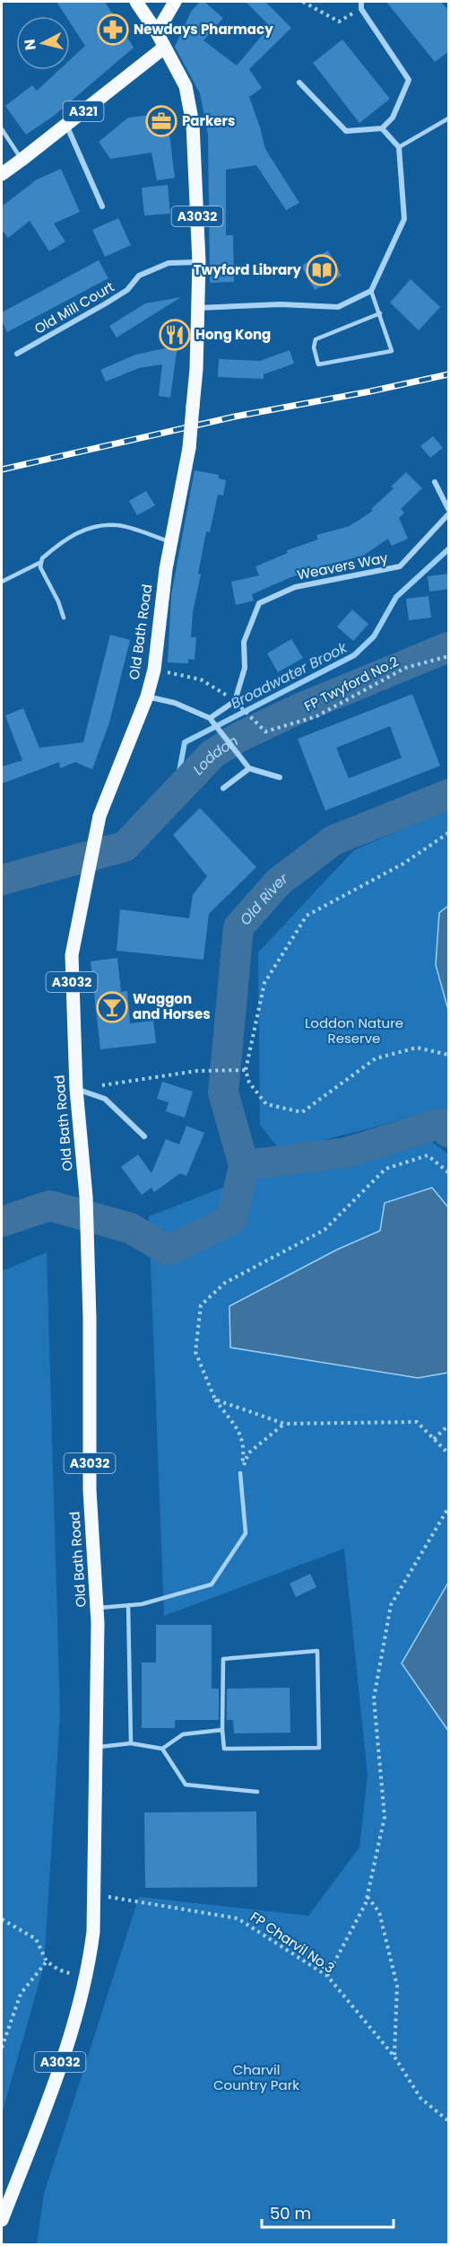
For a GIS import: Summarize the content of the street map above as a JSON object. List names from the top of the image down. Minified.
{"streets":{"main road":["A321","A3032","Old Bath Road"],"street":["Old Mill Court","Weavers Way"],"path":["FP Twyford No.2","FP Charvil No.3"]},"crossings":[["A321","Old Bath Road"],["A3032","Old Bath Road"],["Old Mill Court","Old Bath Road"],["Old Bath Road","FP Charvil No.3"]],"water":["Broadwater Brook","Loddon","Old River"],"parks":["Loddon Nature Reserve","Charvil Country Park"],"places":{"pharmacy":["Newdays Pharmacy"],"office":["Parkers"],"library":["Twyford Library"],"restaurant":["Hong Kong"],"bar":["Waggon and Horses"]},"scale_bar":"50 m","north":"left"}
